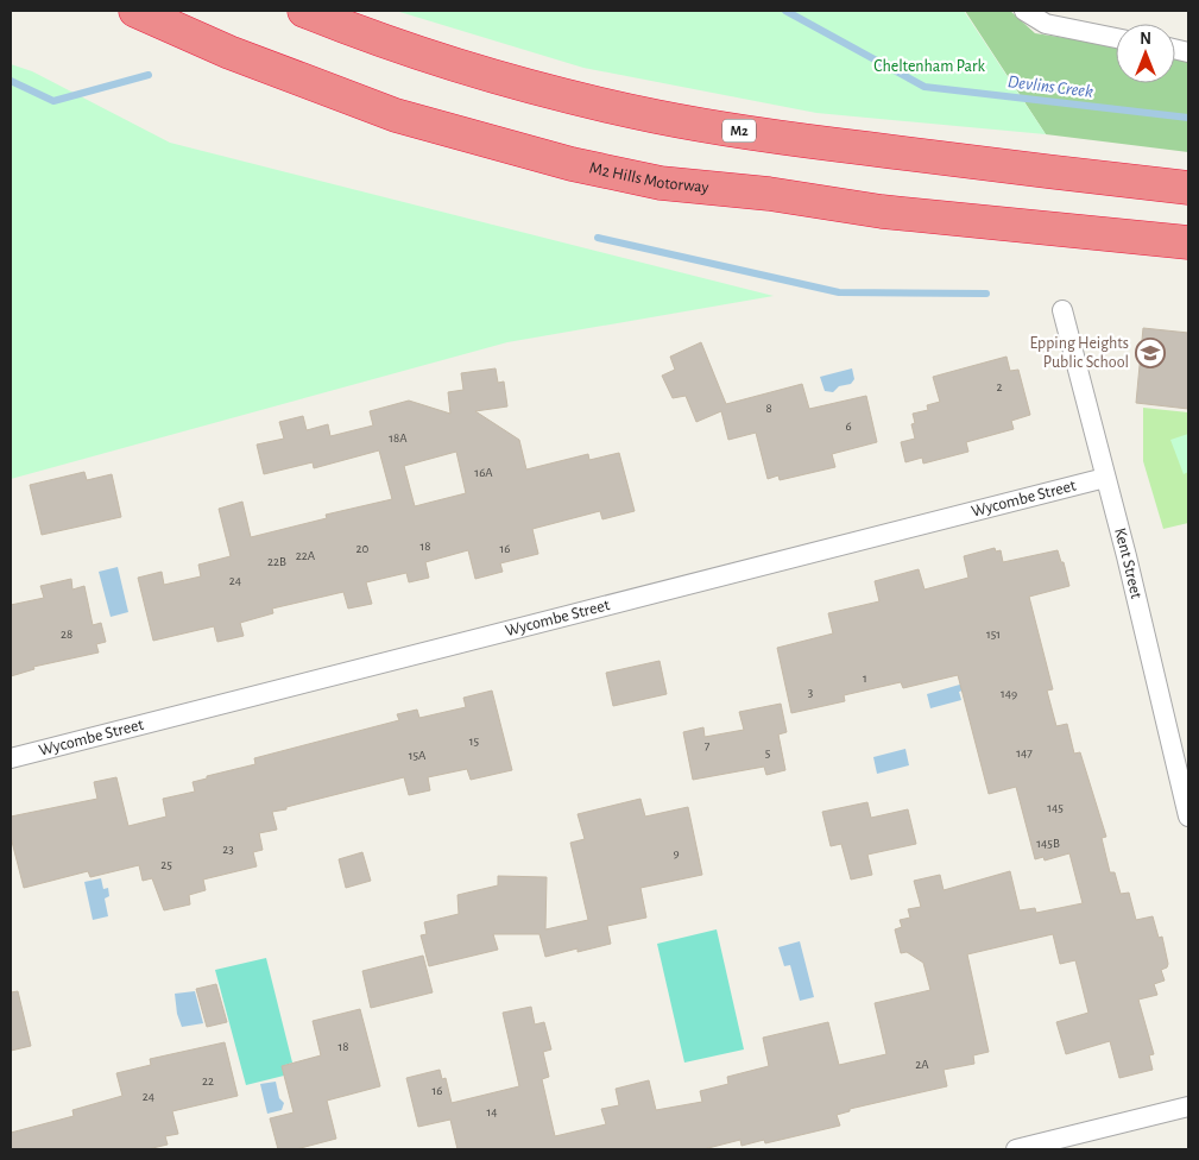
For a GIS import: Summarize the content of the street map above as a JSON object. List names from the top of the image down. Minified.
{"streets":{"highway":["M2","M2 Hills Motorway"],"street":["Wycombe Street","Kent Street"]},"crossings":[["Wycombe Street","Kent Street"]],"water":["Devlins Creek"],"parks":["Cheltenham Park"],"places":{"school or university":["Epping Heights Public School"]},"house_numbers":["2","8","6","18A","16A","18","20","16","22A","22B","24","28","151","1","3","149","15","7","5","147","15A","145","145B","23","9","25","18","2A","22","16","24","14"],"north":"top"}
